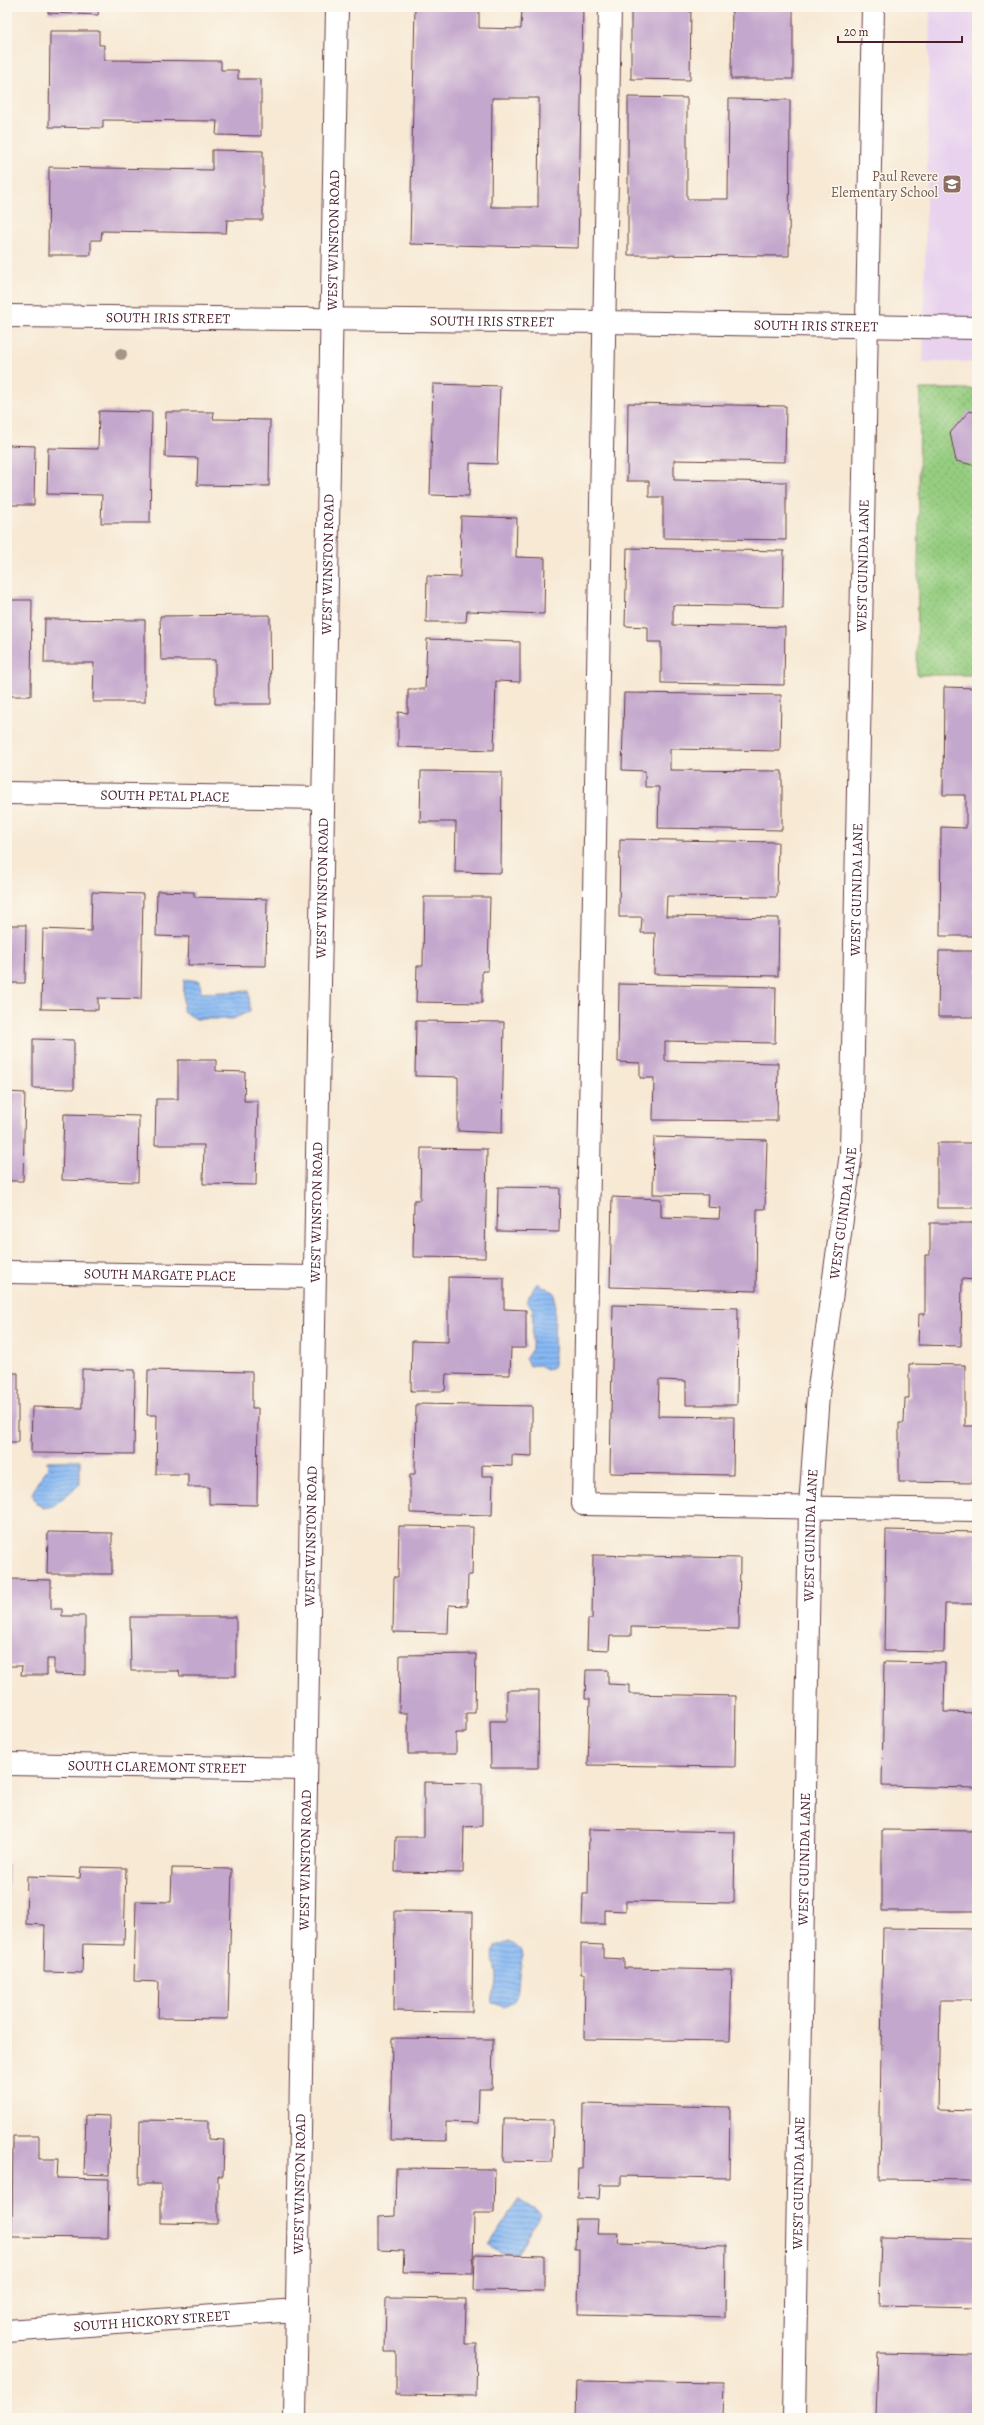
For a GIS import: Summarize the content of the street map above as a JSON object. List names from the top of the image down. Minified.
{"streets":{"street":["WEST WINSTON ROAD","SOUTH IRIS STREET","WEST GUINIDA LANE","SOUTH PETAL PLACE","SOUTH MARGATE PLACE","SOUTH CLAREMONT STREET","SOUTH HICKORY STREET"]},"crossings":[["WEST WINSTON ROAD","SOUTH IRIS STREET"],["WEST WINSTON ROAD","SOUTH PETAL PLACE"],["WEST WINSTON ROAD","SOUTH MARGATE PLACE"],["WEST WINSTON ROAD","SOUTH CLAREMONT STREET"],["WEST WINSTON ROAD","SOUTH HICKORY STREET"],["SOUTH IRIS STREET","WEST GUINIDA LANE"]],"places":{"school or university":["Paul Revere Elementary School"]},"scale_bar":"20 m"}
